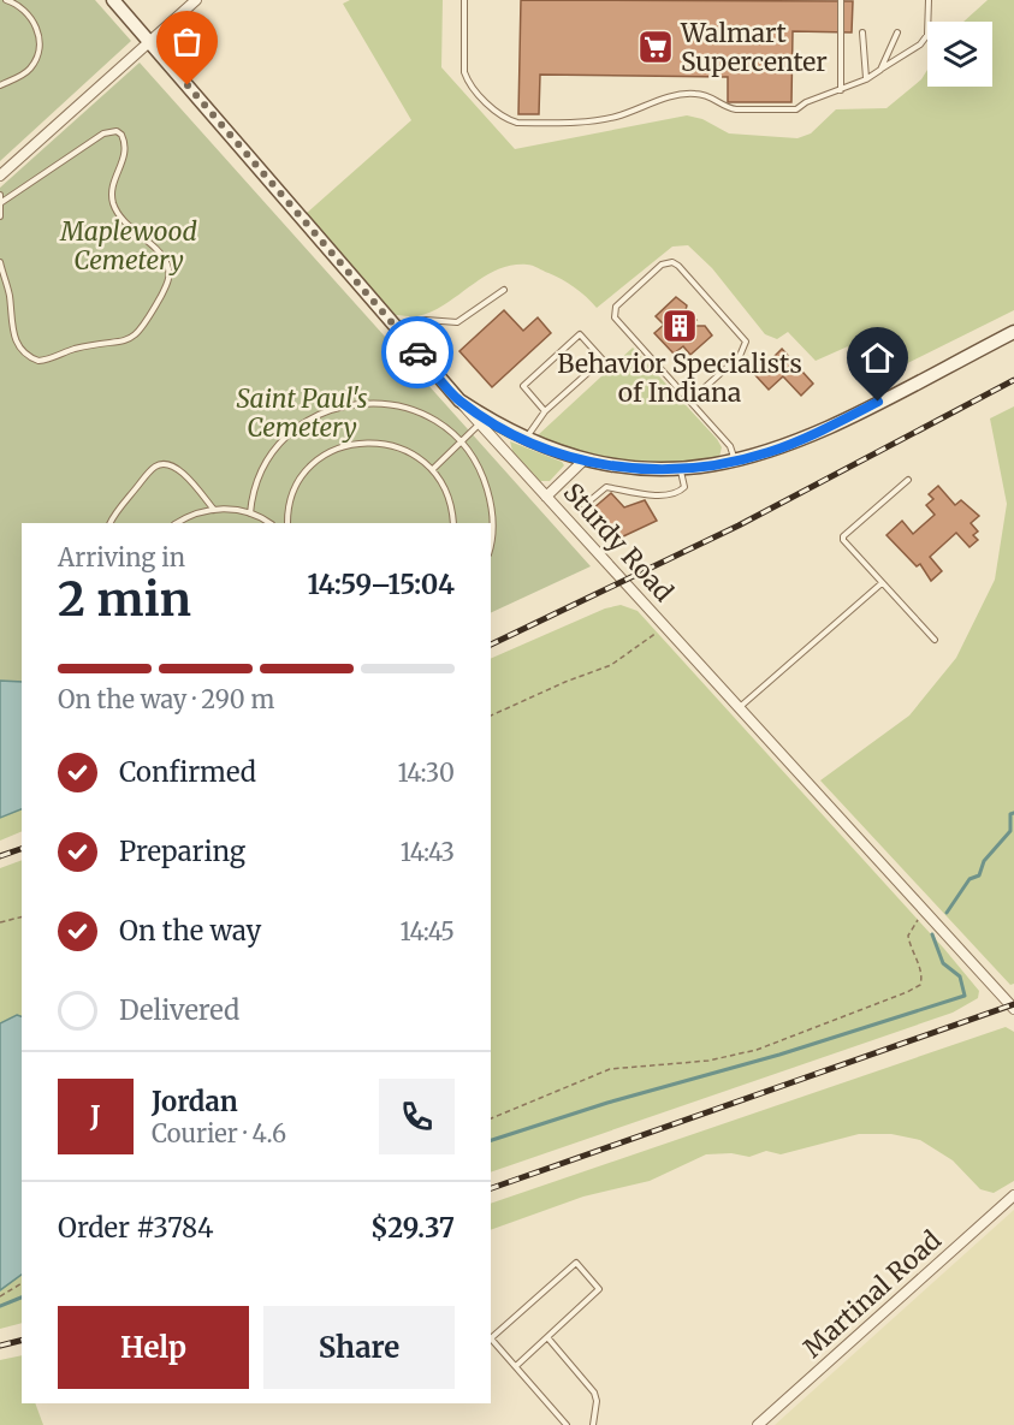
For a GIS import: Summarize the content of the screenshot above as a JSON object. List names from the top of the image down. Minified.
{"streets":{"street":["Sturdy Road","Martinal Road"]},"parks":["Maplewood Cemetery","Saint Paul's Cemetery"],"places":{"supermarket":["Walmart Supercenter"],"building":["Behavior Specialists of Indiana"]},"page":{"heading":["2 min","Arriving in","14:59–15:04"],"panel":["Jordan","Courier · 4.6","Order #3784","$29.37"],"bar":"On the way · 290 m","list":[["Confirmed","14:30"],["Preparing","14:43"],["On the way","14:45"],"Delivered"],"round":"J","buttons":["Help","Share"]}}
